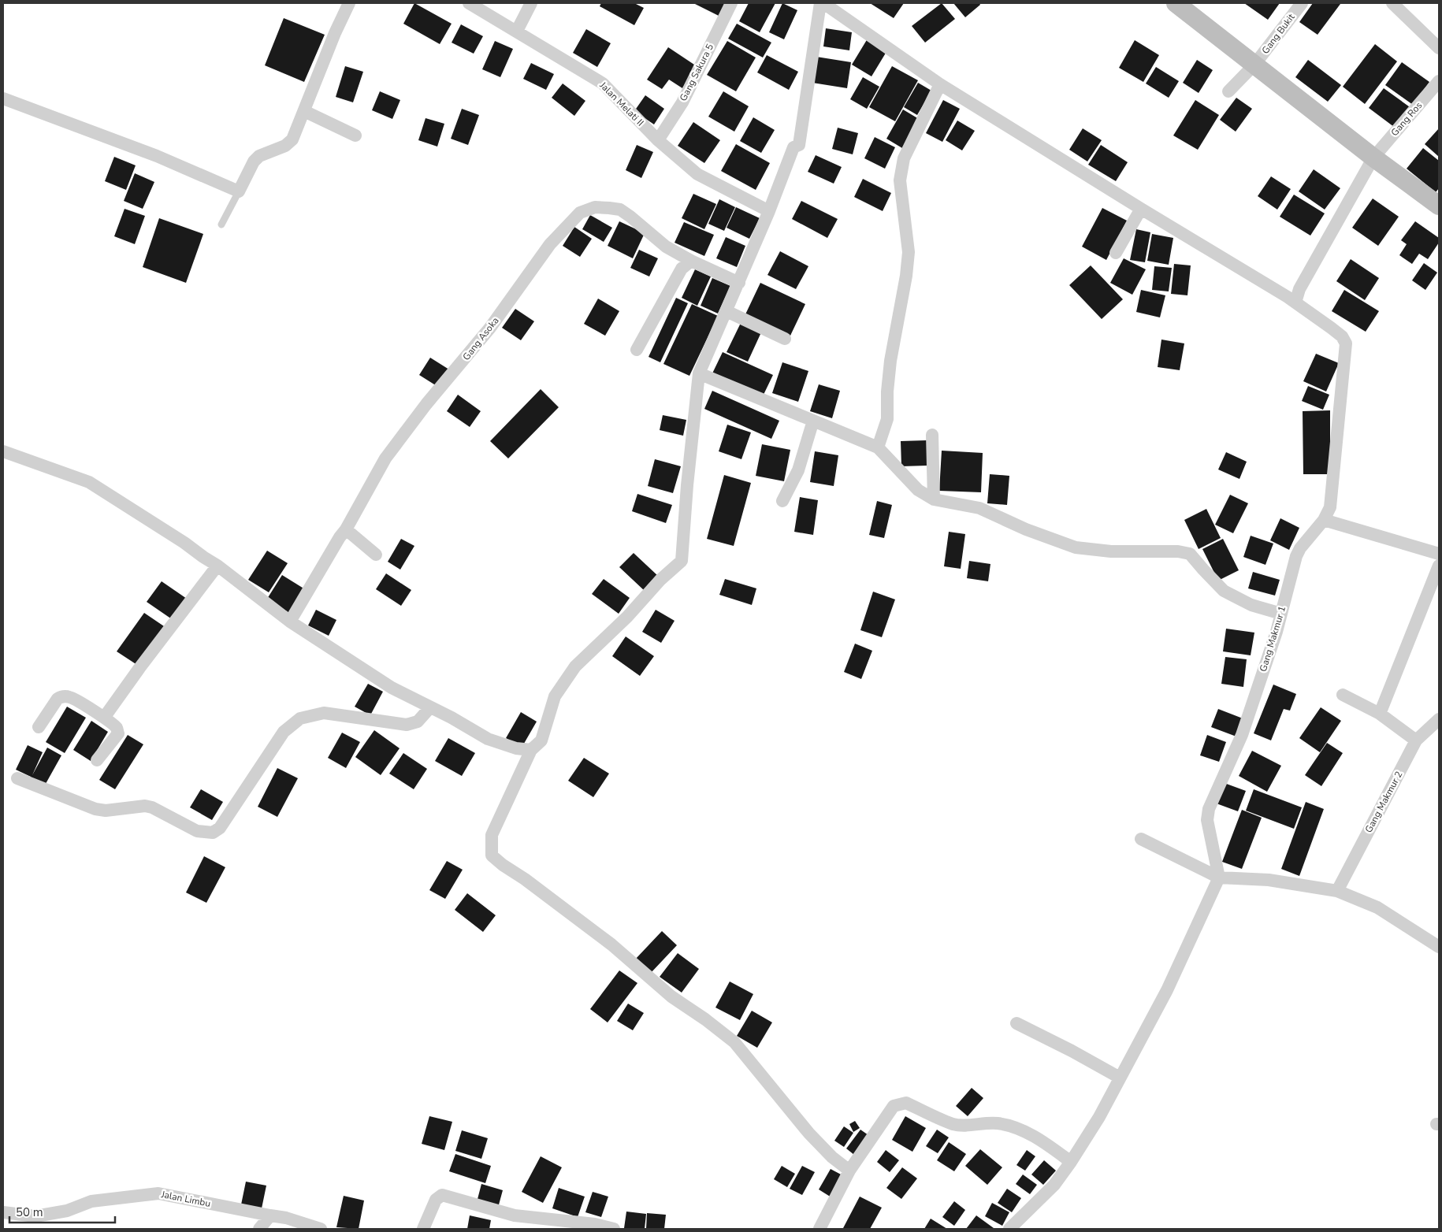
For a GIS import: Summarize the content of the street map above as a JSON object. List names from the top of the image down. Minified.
{"streets":{"street":["Gang Bukit","Gang Sakura 5","Jalan Melati II","Gang Ros","Gang Asoka","Gang Makmur 1","Gang Makmur 2","Jalan Limbu"]},"crossings":[["Gang Sakura 5","Jalan Melati II"],["Gang Ros","Gang Makmur 1"]],"scale_bar":"50 m"}
